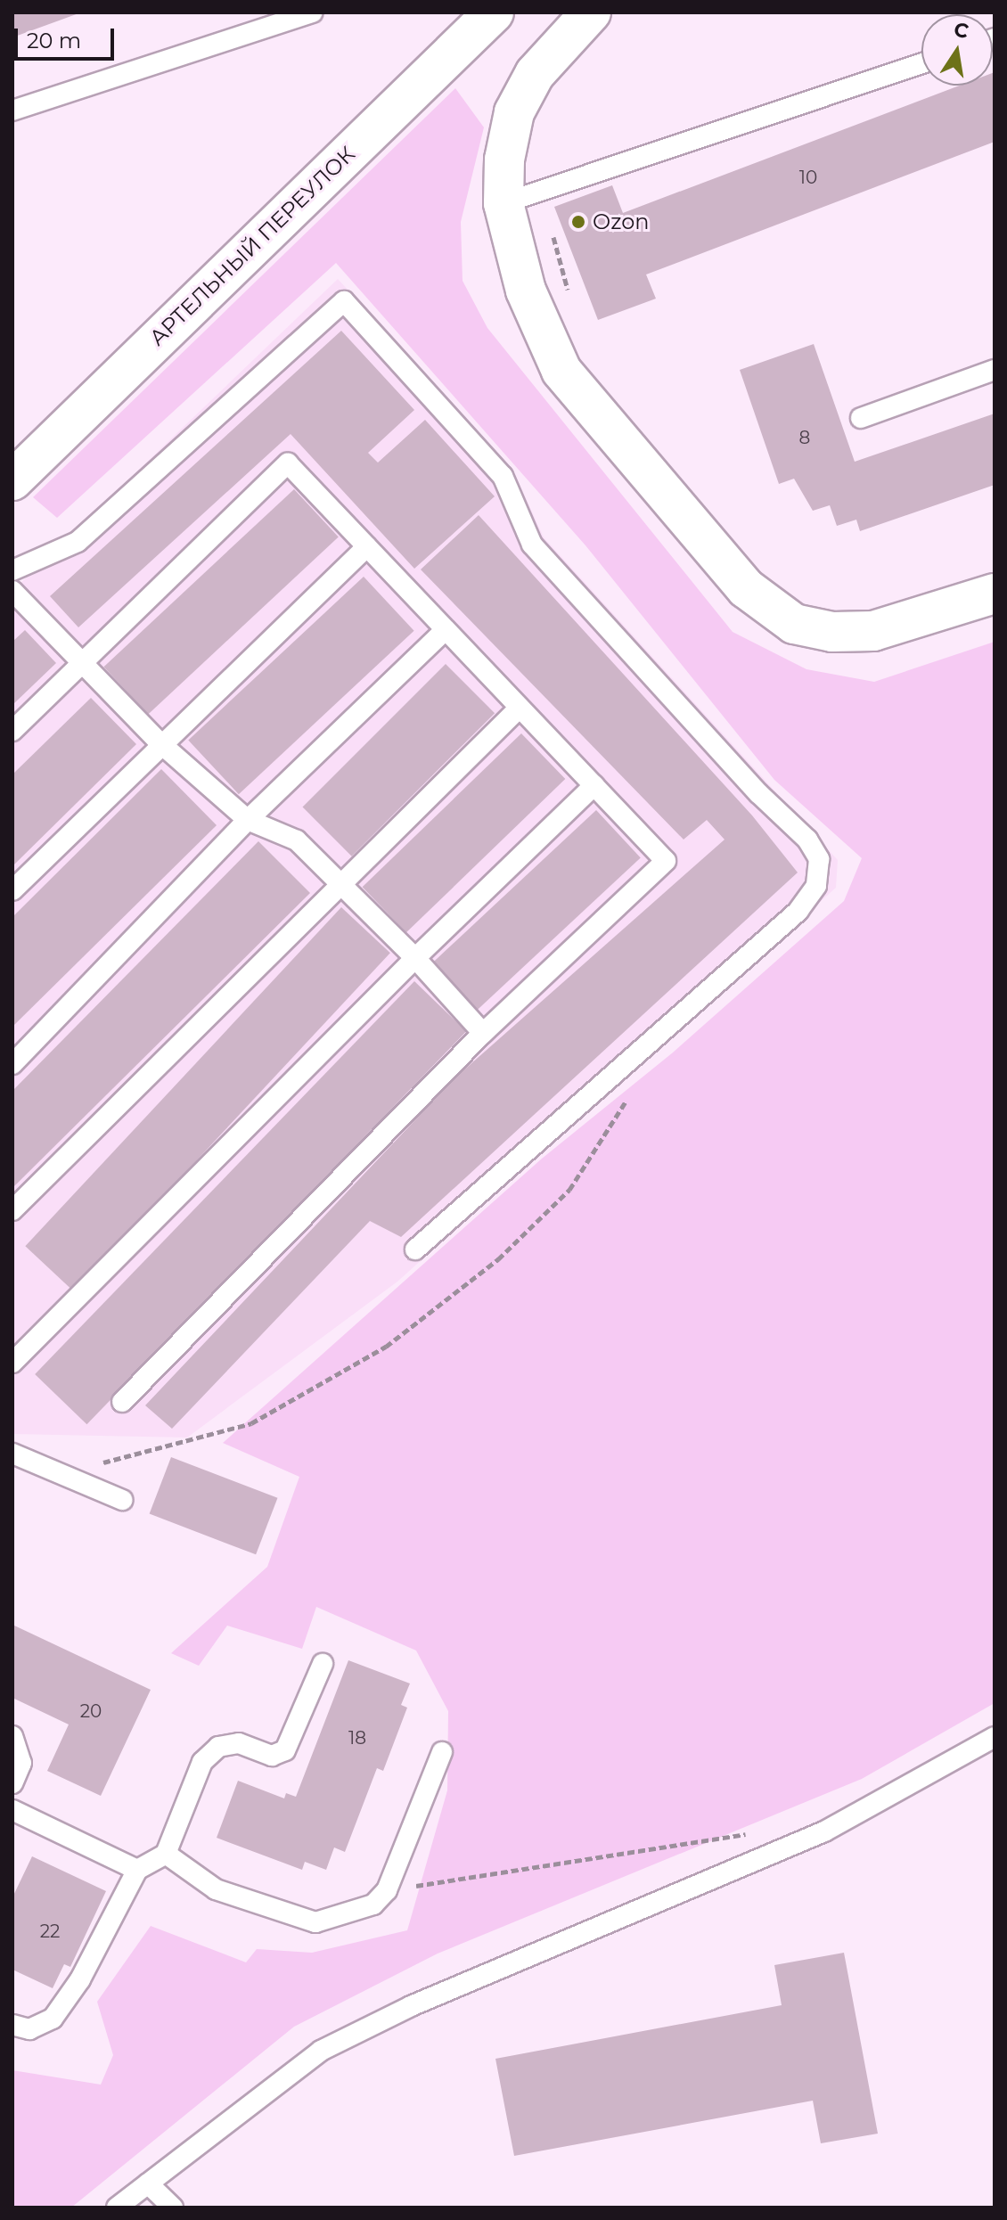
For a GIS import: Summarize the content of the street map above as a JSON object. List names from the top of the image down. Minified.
{"streets":{"street":["АРТЕЛЬНЫЙ ПЕРЕУЛОК"]},"places":["Ozon"],"house_numbers":["10","8","20","18","22"],"scale_bar":"20 m","north":"top"}
